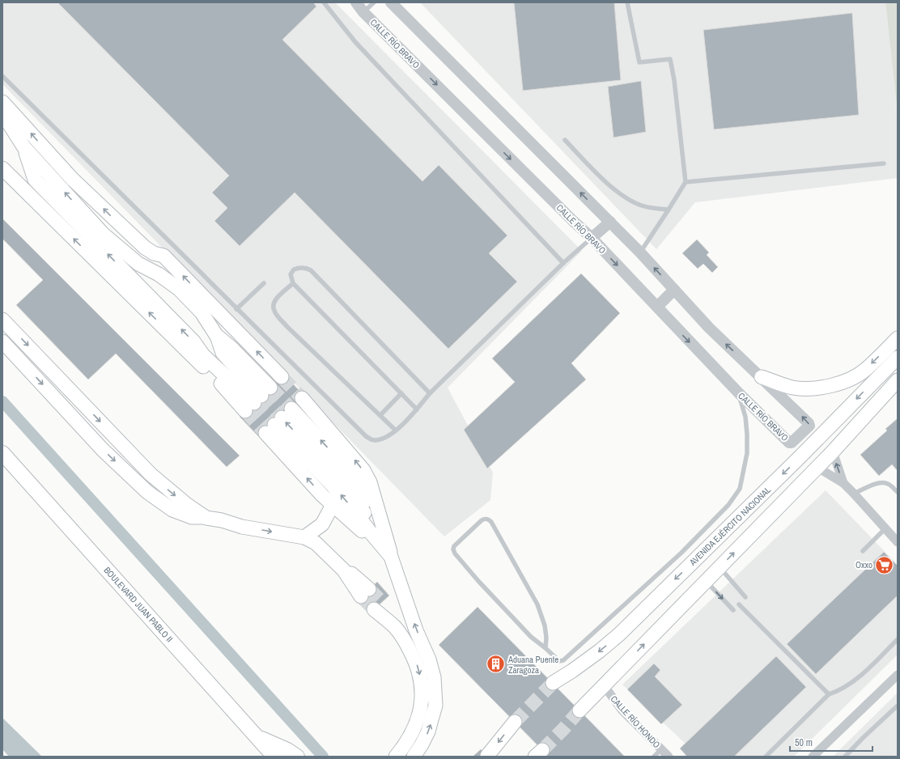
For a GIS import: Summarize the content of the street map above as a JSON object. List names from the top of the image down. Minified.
{"streets":{"highway":["BOULEVARD JUAN PABLO II"],"main road":["AVENIDA EJÉRCITO NACIONAL"],"street":["CALLE RÍO BRAVO","CALLE RÍO HONDO"]},"places":{"supermarket":["Oxxo"],"building":["Aduana Puente Zaragoza"]},"scale_bar":"50 m"}
